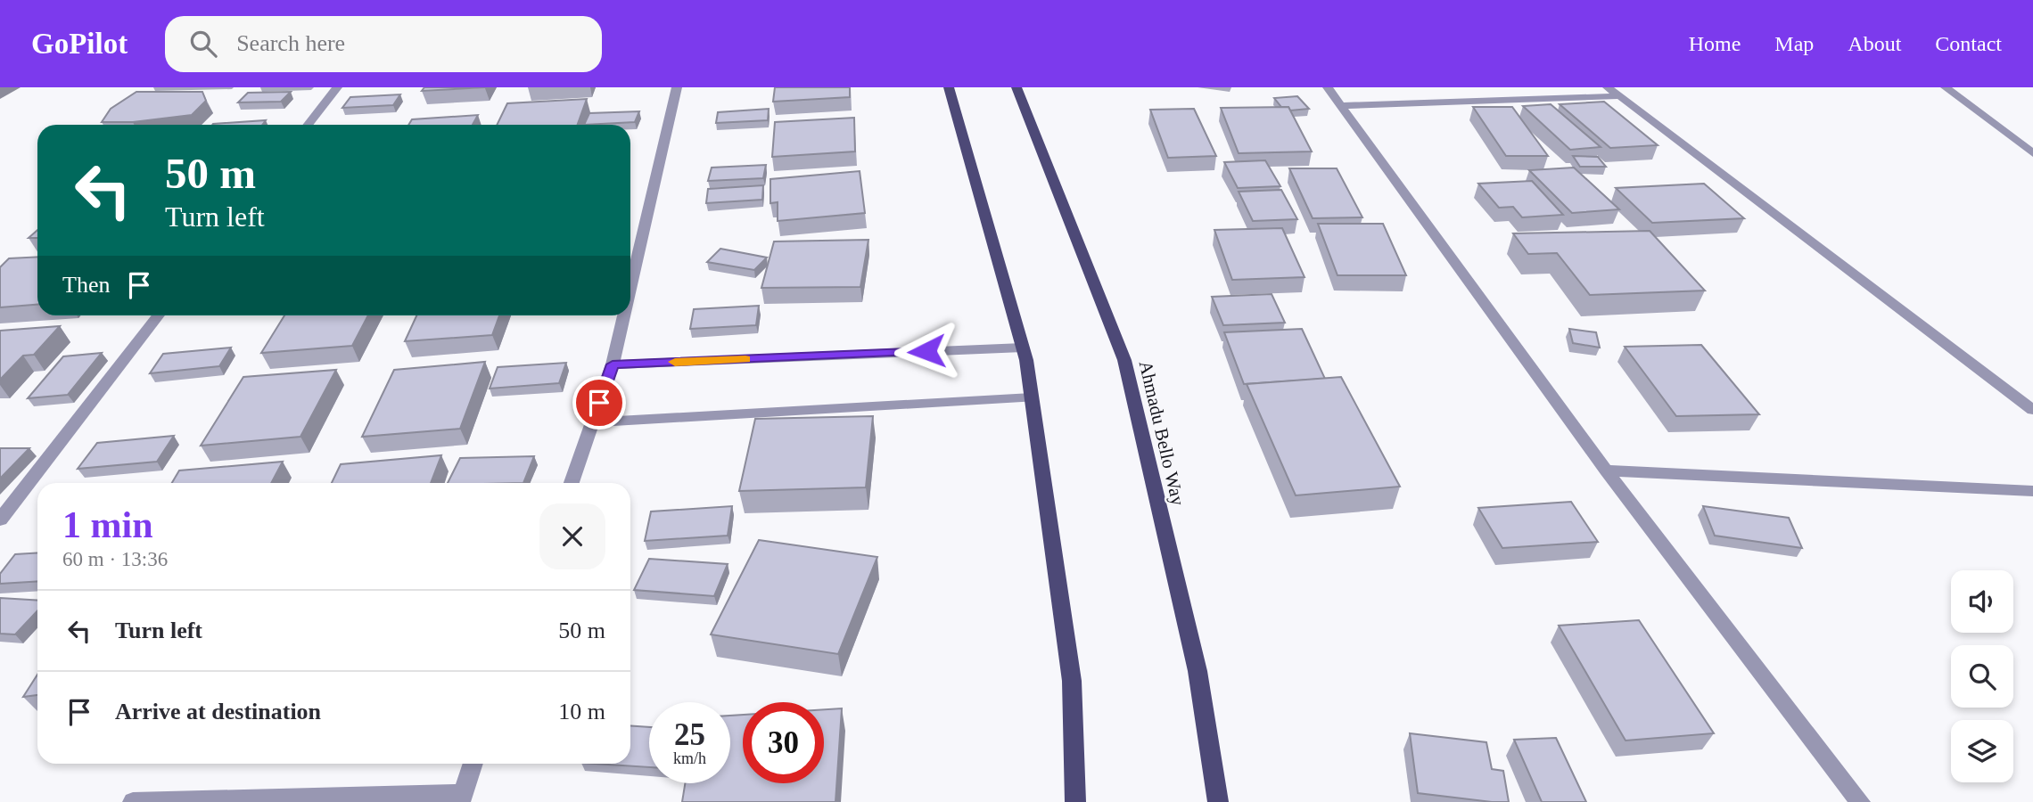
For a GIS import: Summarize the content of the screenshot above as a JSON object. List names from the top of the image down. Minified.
{"streets":{"main road":["Ahmadu Bello Way"]},"page":{"header":"GoPilot","search":"Search here","nav":["Home","Map","About","Contact"],"turn":["50 m","Turn left"],"then":"Then","heading":["1 min","60 m · 13:36"],"list":[{"name":"Turn left","value":"50 m"},{"name":"Arrive at destination","value":"10 m"}],"speed":"25 km/h","limit":"30"}}
